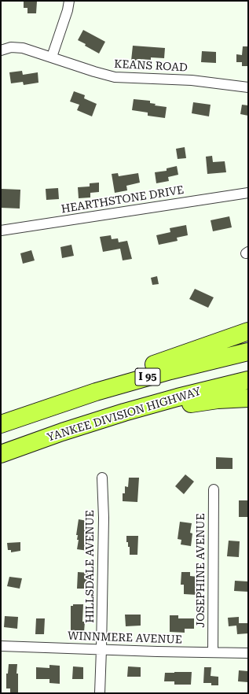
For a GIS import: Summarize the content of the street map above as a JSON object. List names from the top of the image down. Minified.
{"streets":{"highway":["I 95","YANKEE DIVISION HIGHWAY"],"street":["KEANS ROAD","HEARTHSTONE DRIVE","HILLSDALE AVENUE","JOSEPHINE AVENUE","WINNMERE AVENUE"]},"crossings":[["HILLSDALE AVENUE","WINNMERE AVENUE"],["JOSEPHINE AVENUE","WINNMERE AVENUE"]]}
